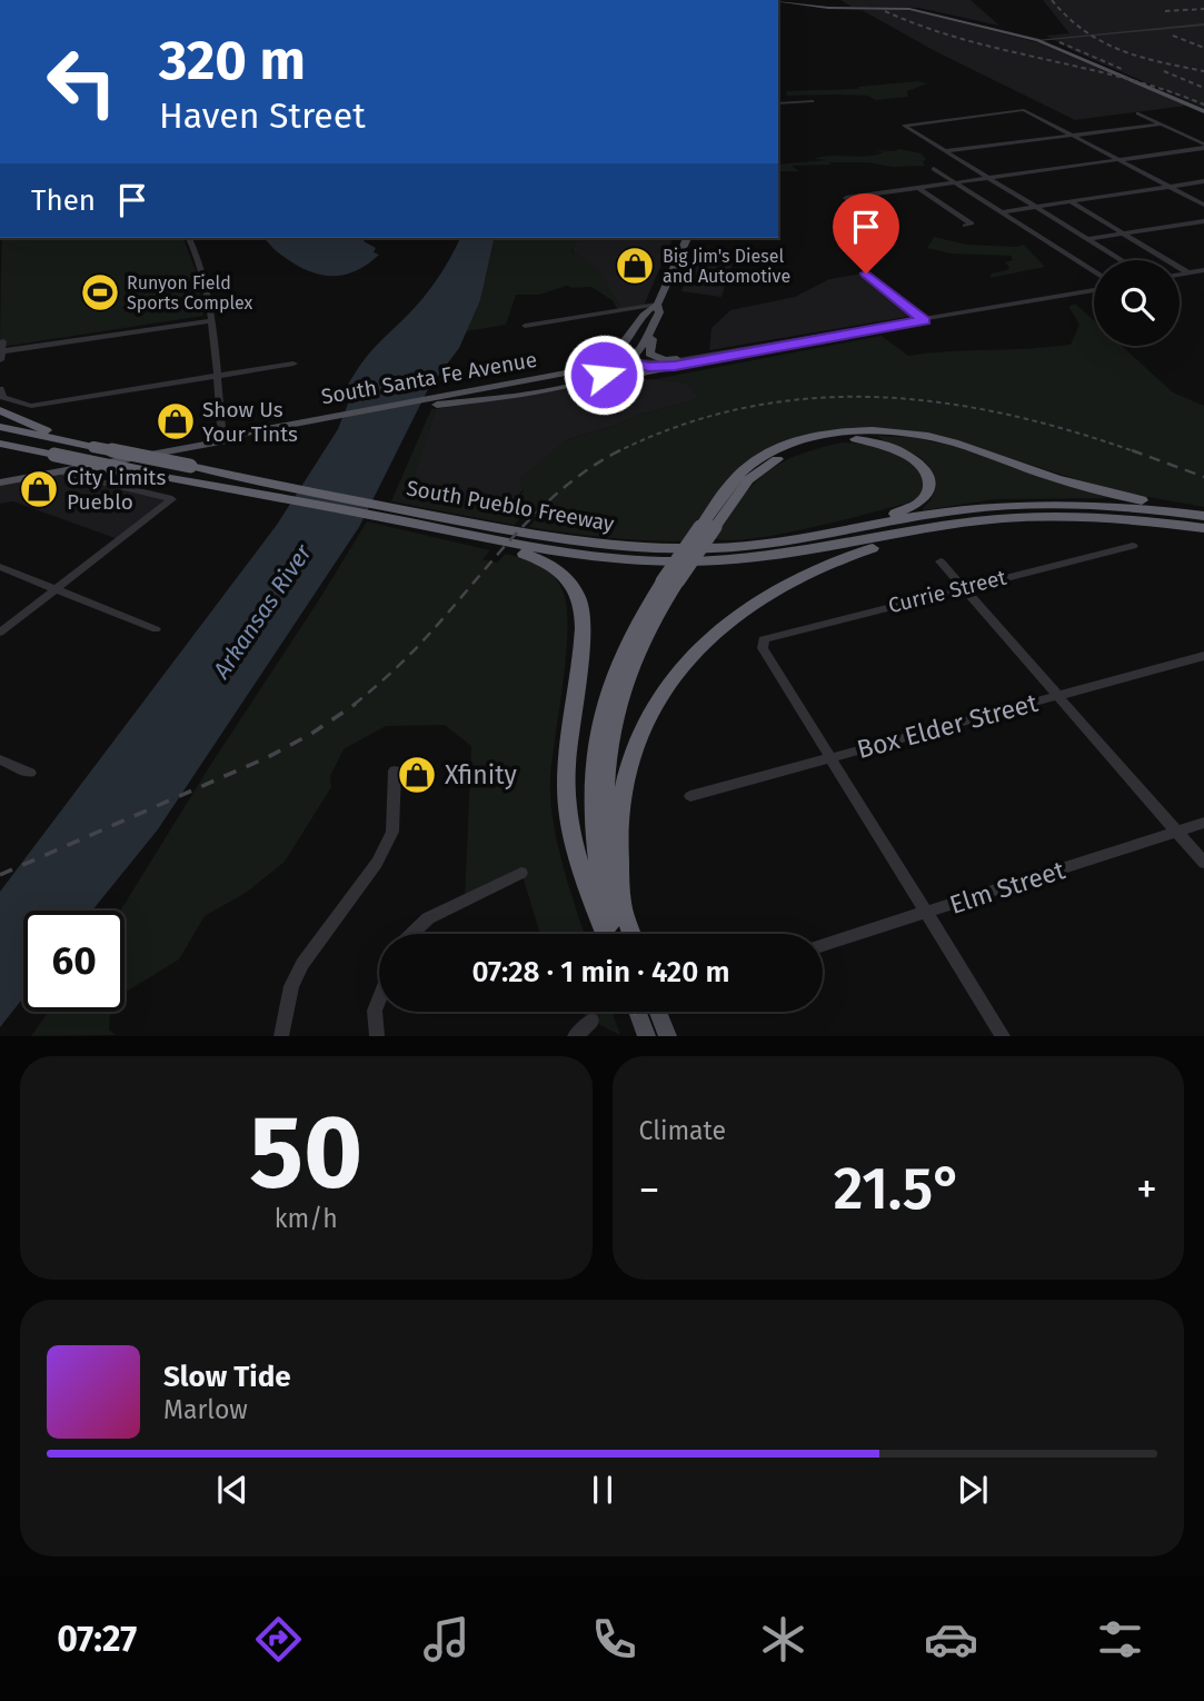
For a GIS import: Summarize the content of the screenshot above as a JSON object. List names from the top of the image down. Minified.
{"streets":{"highway":["South Pueblo Freeway"],"main road":["South Santa Fe Avenue"],"street":["Currie Street","Box Elder Street","Elm Street"]},"crossings":[["Currie Street","Box Elder Street"]],"water":["Arkansas River"],"places":{"shop":["Big Jim's Diesel and Automotive","Show Us Your Tints","City Limits Pueblo","Xfinity"],"sports":["Runyon Field Sports Complex"]},"page":{"turn":["320 m","Haven Street"],"then":"Then","limit":"60","trip":"07:28 · 1 min · 420 m","tile":[["50","km/h"],"Climate"],"heat":["−","21.5°","+"],"song":["Slow Tide","Marlow"],"tabs":"07:27"}}
